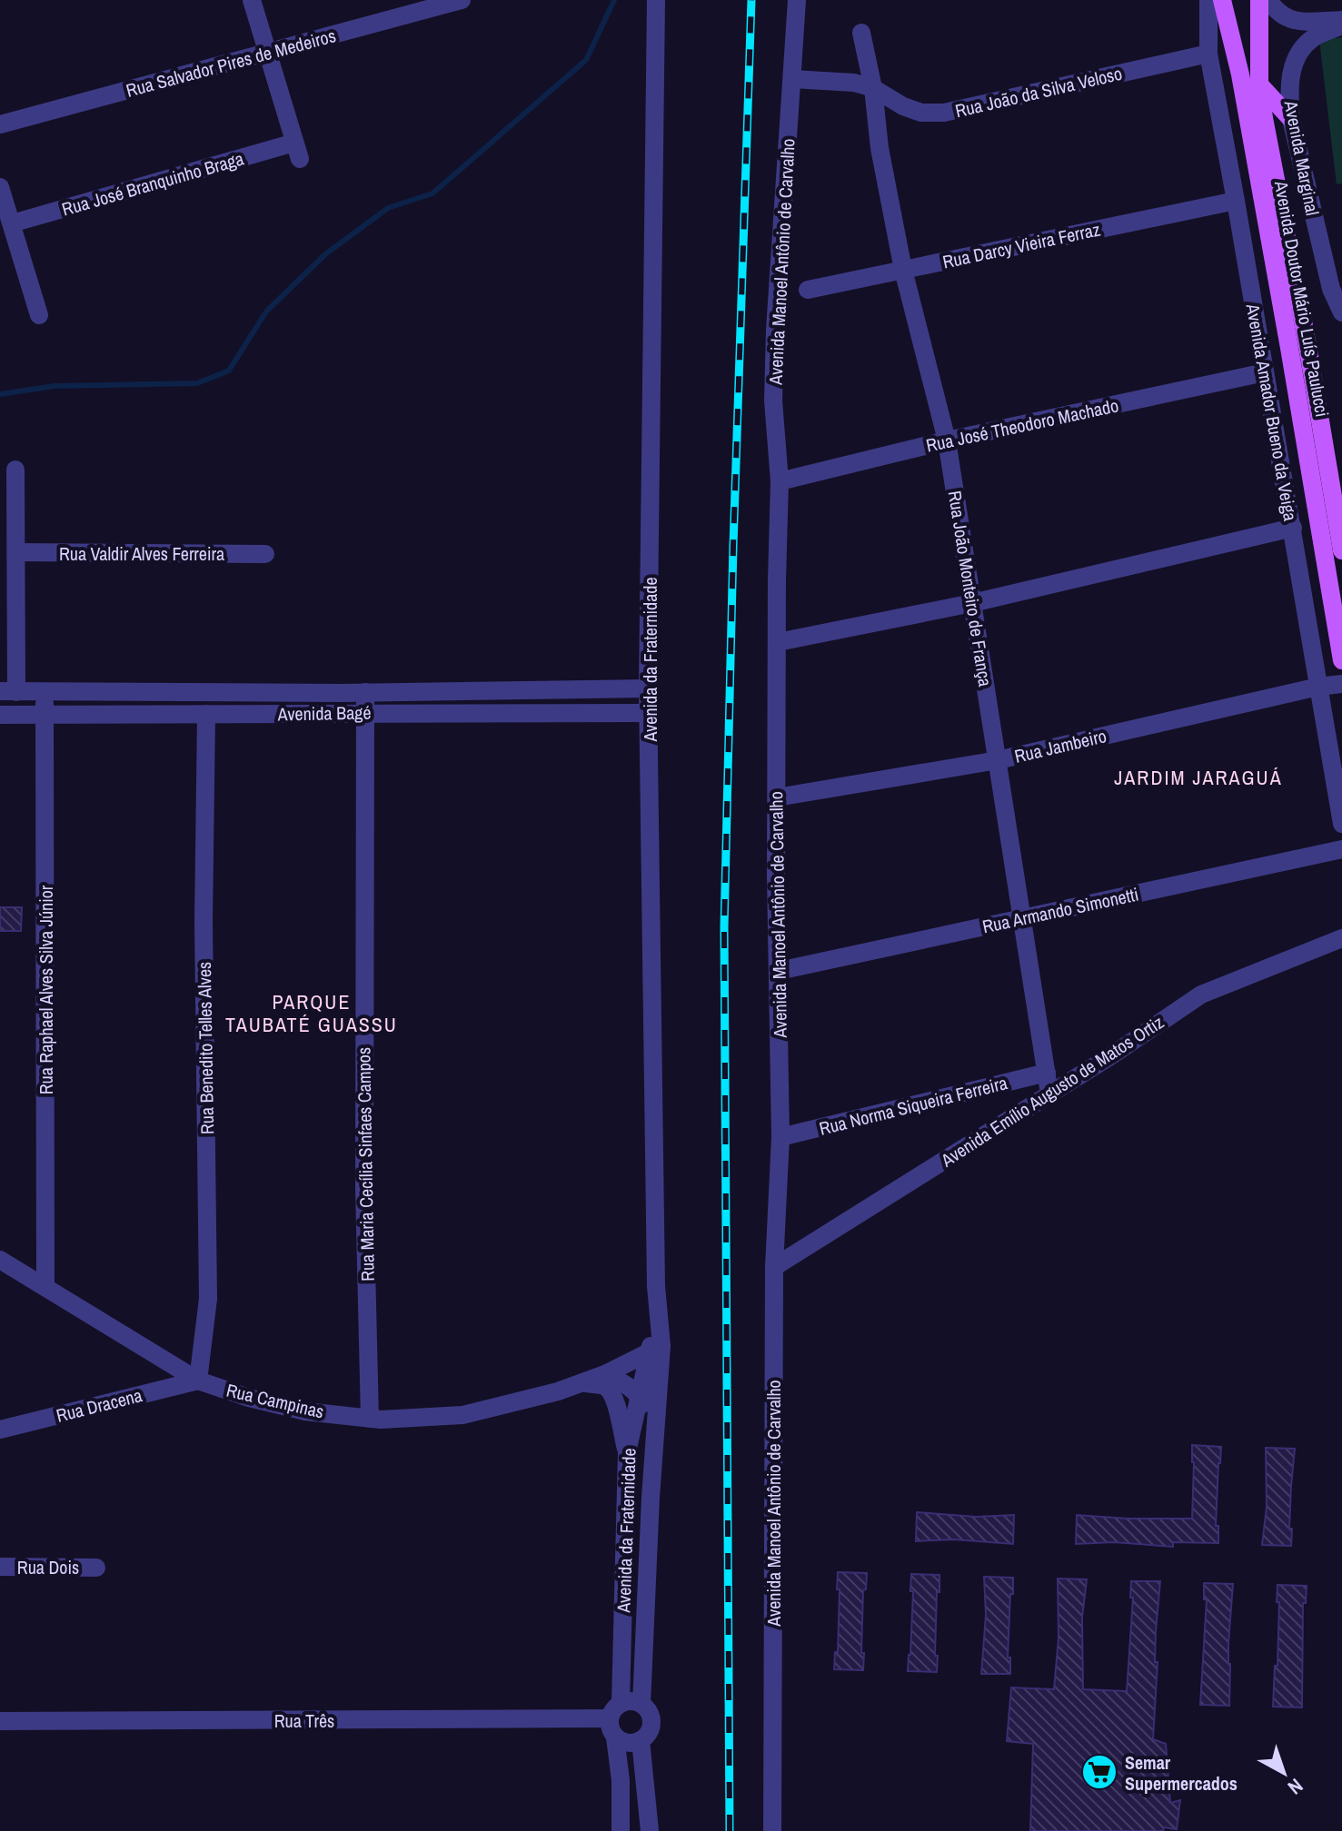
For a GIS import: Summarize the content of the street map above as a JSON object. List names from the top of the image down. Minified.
{"streets":{"main road":["Avenida Doutor Mário Luís Paulucci"],"street":["Rua Salvador Pires de Medeiros","Rua João da Silva Veloso","Avenida Marginal","Rua José Branquinho Braga","Rua Darcy Vieira Ferraz","Avenida Manoel Antônio de Carvalho","Avenida Amador Bueno da Veiga","Rua José Theodoro Machado","Rua Valdir Alves Ferreira","Rua João Monteiro de França","Avenida da Fraternidade","Avenida Bagé","Rua Jambeiro","Rua Armando Simonetti","Rua Raphael Alves Silva Júnior","Rua Benedito Telles Alves","Avenida Emílio Augusto de Matos Ortiz","Rua Norma Siqueira Ferreira","Rua Maria Cecília Sinfaes Campos","Rua Campinas","Rua Dracena","Rua Dois","Rua Três"]},"crossings":[["Rua Salvador Pires de Medeiros","Rua José Branquinho Braga"],["Rua João da Silva Veloso","Avenida Manoel Antônio de Carvalho"],["Rua João da Silva Veloso","Avenida Amador Bueno da Veiga"],["Rua João da Silva Veloso","Rua João Monteiro de França"],["Rua Darcy Vieira Ferraz","Avenida Amador Bueno da Veiga"],["Rua Darcy Vieira Ferraz","Rua João Monteiro de França"],["Avenida Manoel Antônio de Carvalho","Rua José Theodoro Machado"],["Avenida Manoel Antônio de Carvalho","Rua Jambeiro"],["Avenida Manoel Antônio de Carvalho","Rua Armando Simonetti"],["Avenida Manoel Antônio de Carvalho","Avenida Emílio Augusto de Matos Ortiz"],["Avenida Manoel Antônio de Carvalho","Rua Norma Siqueira Ferreira"],["Avenida Amador Bueno da Veiga","Rua José Theodoro Machado"],["Avenida Amador Bueno da Veiga","Rua Jambeiro"],["Rua José Theodoro Machado","Rua João Monteiro de França"],["Rua João Monteiro de França","Rua Jambeiro"],["Rua João Monteiro de França","Rua Armando Simonetti"],["Rua João Monteiro de França","Avenida Emílio Augusto de Matos Ortiz"],["Rua João Monteiro de França","Rua Norma Siqueira Ferreira"],["Avenida da Fraternidade","Avenida Bagé"],["Avenida da Fraternidade","Rua Campinas"],["Avenida da Fraternidade","Rua Três"],["Avenida Bagé","Rua Raphael Alves Silva Júnior"],["Avenida Bagé","Rua Benedito Telles Alves"],["Avenida Bagé","Rua Maria Cecília Sinfaes Campos"],["Rua Raphael Alves Silva Júnior","Rua Campinas"],["Rua Benedito Telles Alves","Rua Campinas"],["Rua Benedito Telles Alves","Rua Dracena"],["Rua Maria Cecília Sinfaes Campos","Rua Campinas"],["Rua Campinas","Rua Dracena"]],"districts":["JARDIM JARAGUÁ","PARQUE TAUBATÉ GUASSU"],"places":{"supermarket":["Semar Supermercados"]},"north":"bottom right"}
